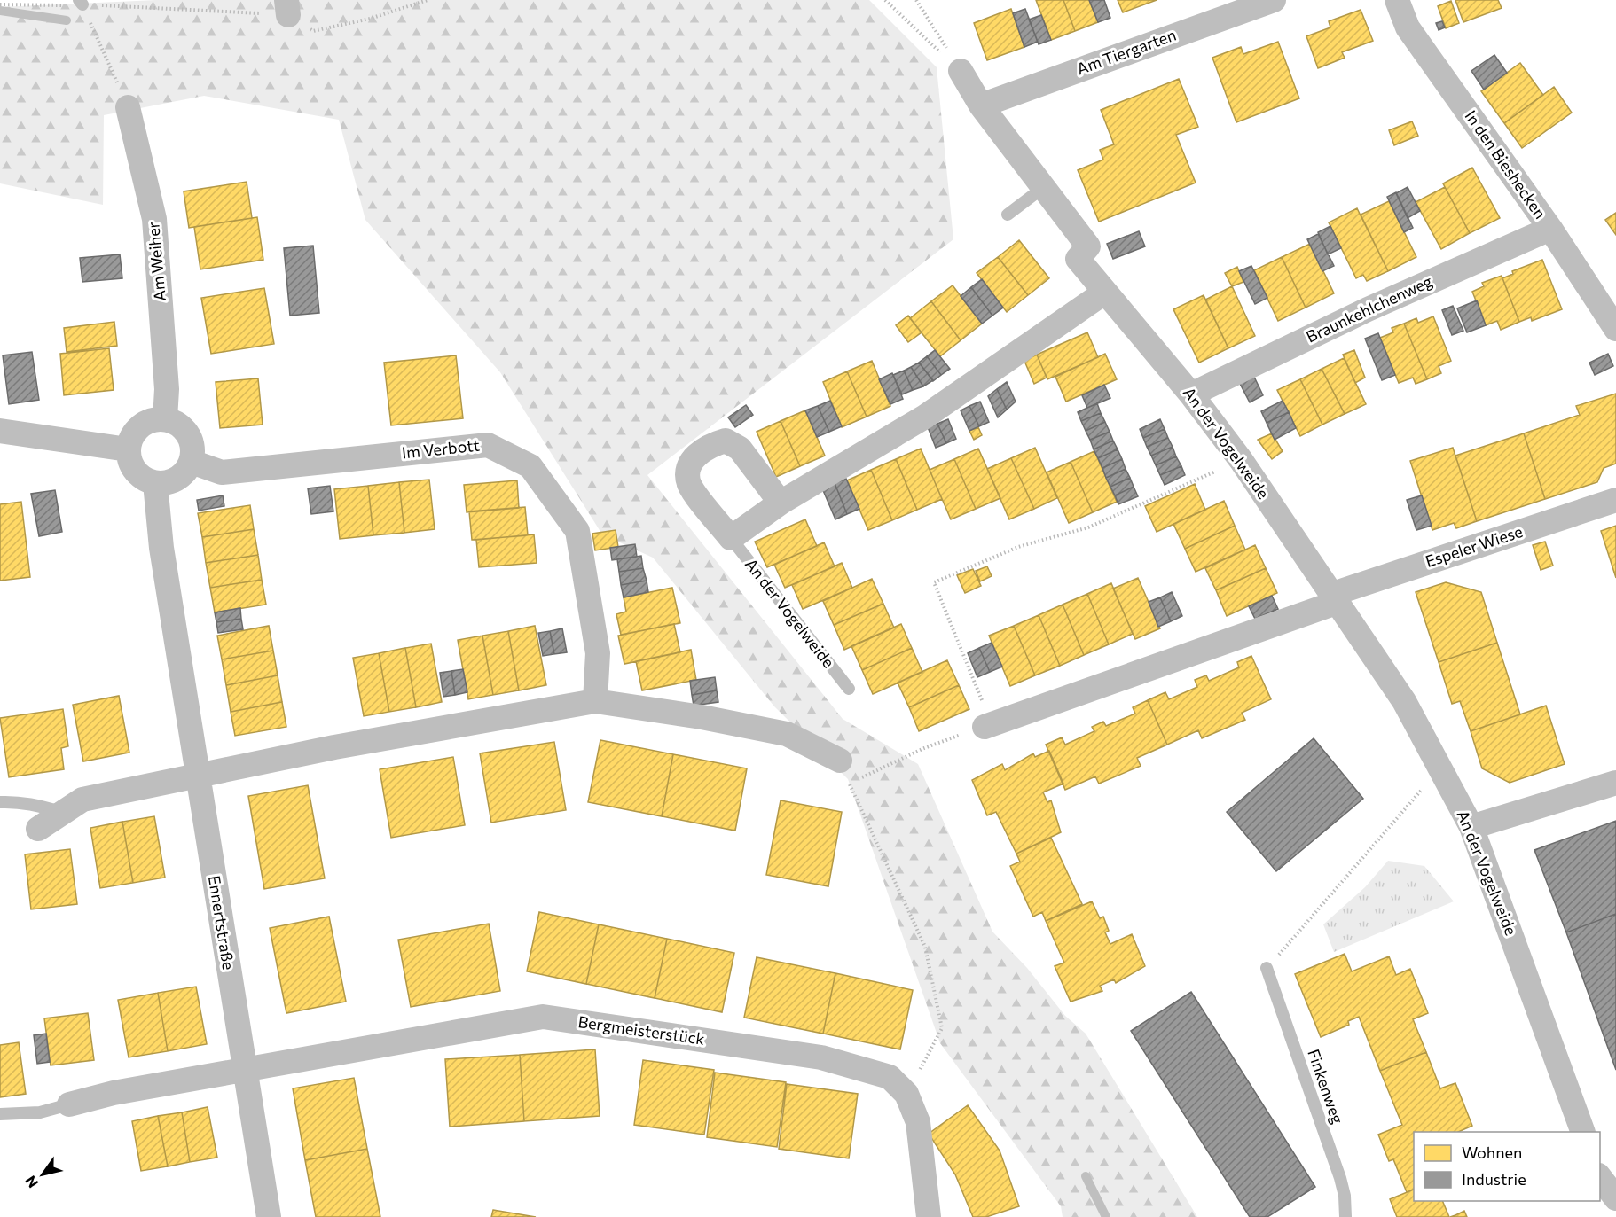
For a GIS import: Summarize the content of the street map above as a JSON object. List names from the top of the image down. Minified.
{"streets":{"street":["Am Tiergarten","In den Bieshecken","Am Weiher","Braunkehlchenweg","An der Vogelweide","Im Verbott","Espeler Wiese","Ennertstraße","Bergmeisterstück"],"lane":["Finkenweg"]},"crossings":[["Am Tiergarten","An der Vogelweide"],["In den Bieshecken","Braunkehlchenweg"],["Am Weiher","Im Verbott"],["Am Weiher","Ennertstraße"],["Braunkehlchenweg","An der Vogelweide"],["An der Vogelweide","Espeler Wiese"],["Im Verbott","Ennertstraße"],["Ennertstraße","Bergmeisterstück"]],"legend":["Wohnen","Industrie"],"north":"bottom left"}
